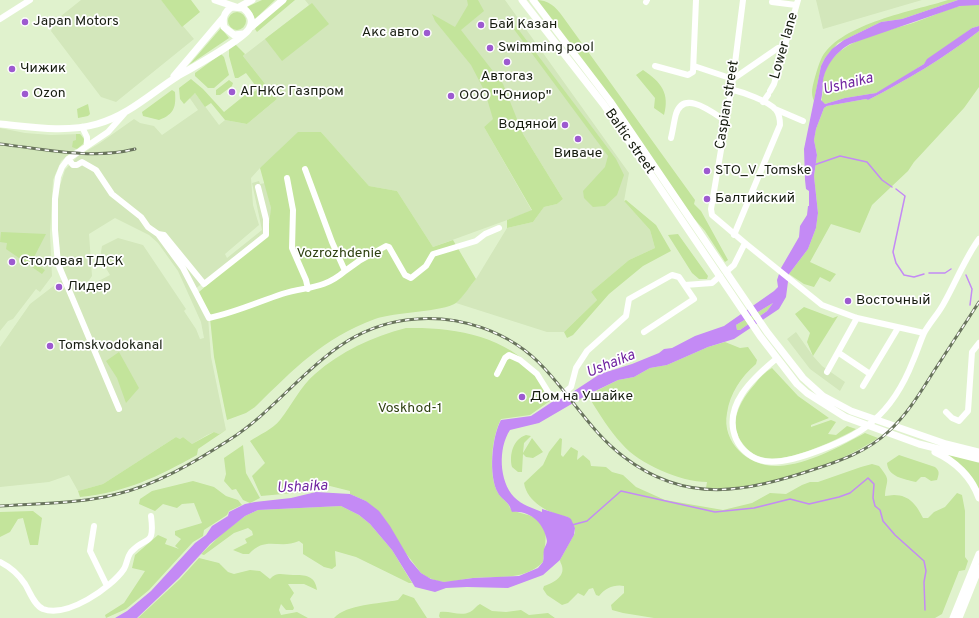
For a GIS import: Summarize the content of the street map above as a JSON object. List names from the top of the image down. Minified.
{"streets":{"main road":["Baltic street"],"street":["Lower lane","Caspian street"]},"water":["Ushaika"],"parks":["Vozrozhdenie","Voskhod-1"],"places":["Japan Motors","Бай Казан","Акс авто","Swimming pool","Автогаз","Чижик","АГНКС Газпром","Ozon","ООО \"Юниор\"","Водяной","Виваче","STO_V_Tomske","Балтийский","Столовая ТДСК","Лидер","Восточный","Tomskvodokanal","Дом на Ушайке"]}
